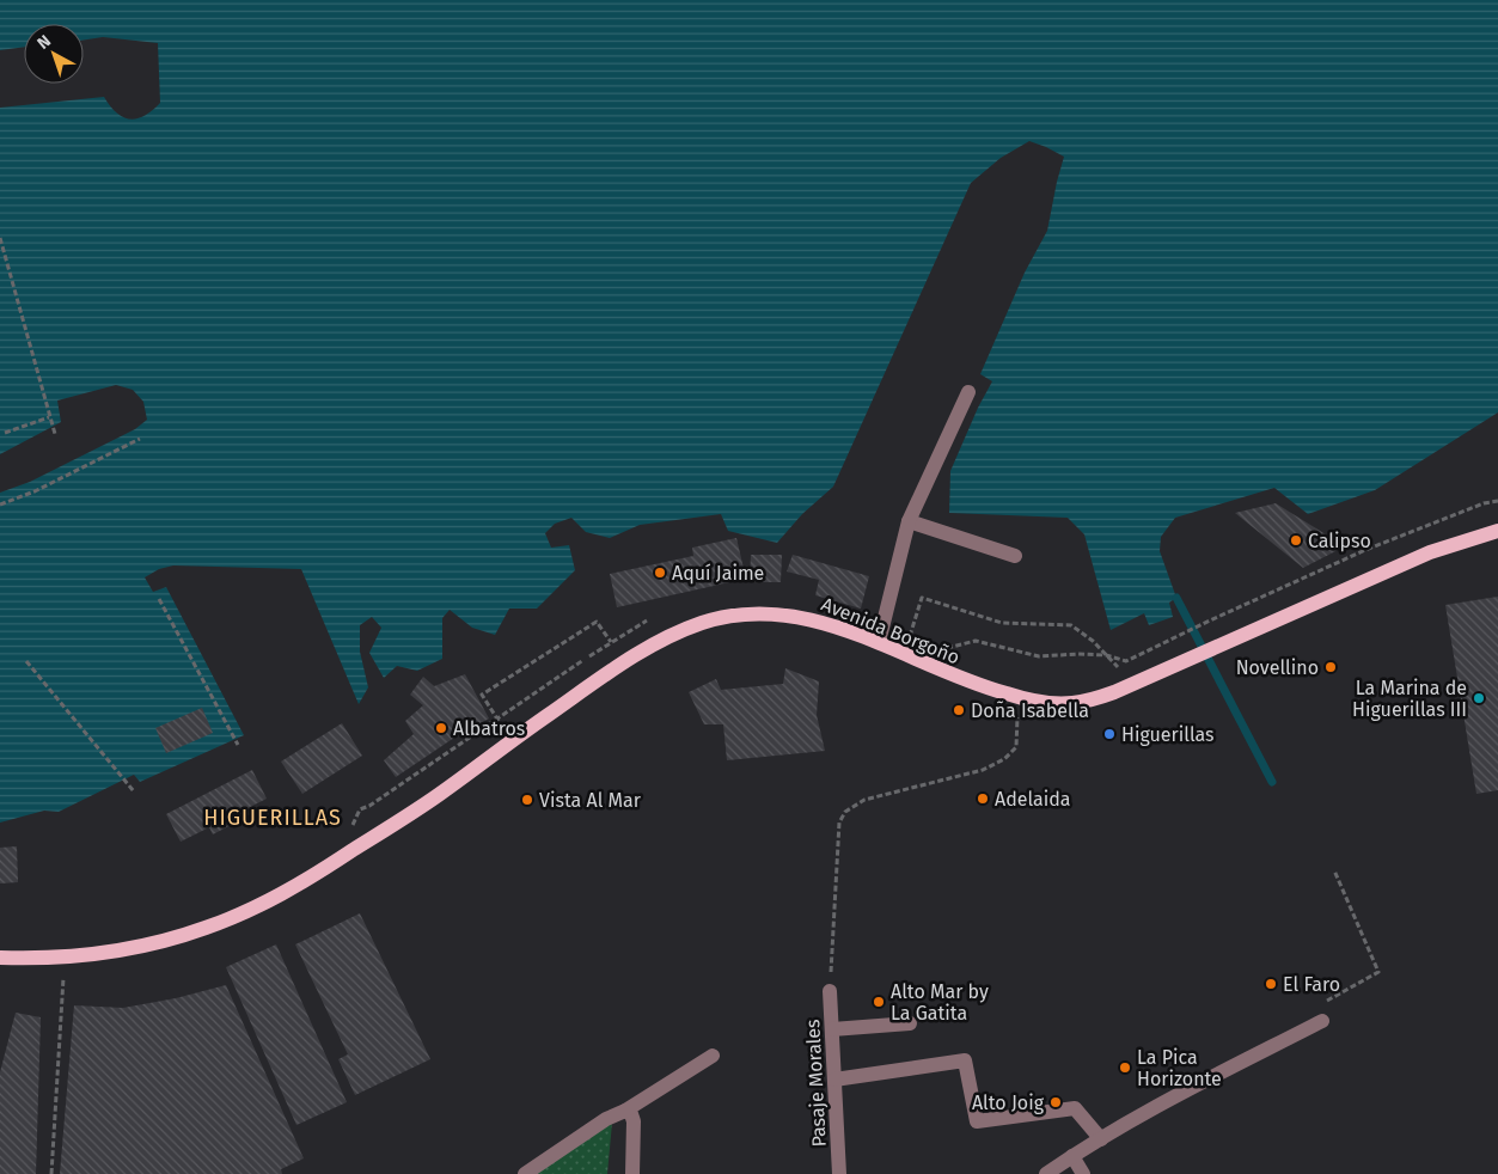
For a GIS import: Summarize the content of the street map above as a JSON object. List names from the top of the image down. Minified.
{"streets":{"main road":["Avenida Borgoño"],"street":["Pasaje Morales"]},"districts":["HIGUERILLAS"],"places":["Calipso","Aquí Jaime","Novellino","La Marina de Higuerillas III","Doña Isabella","Albatros","Higuerillas","Adelaida","Vista Al Mar","El Faro","Alto Mar by La Gatita","La Pica Horizonte","Alto Joig"],"north":"top left"}
